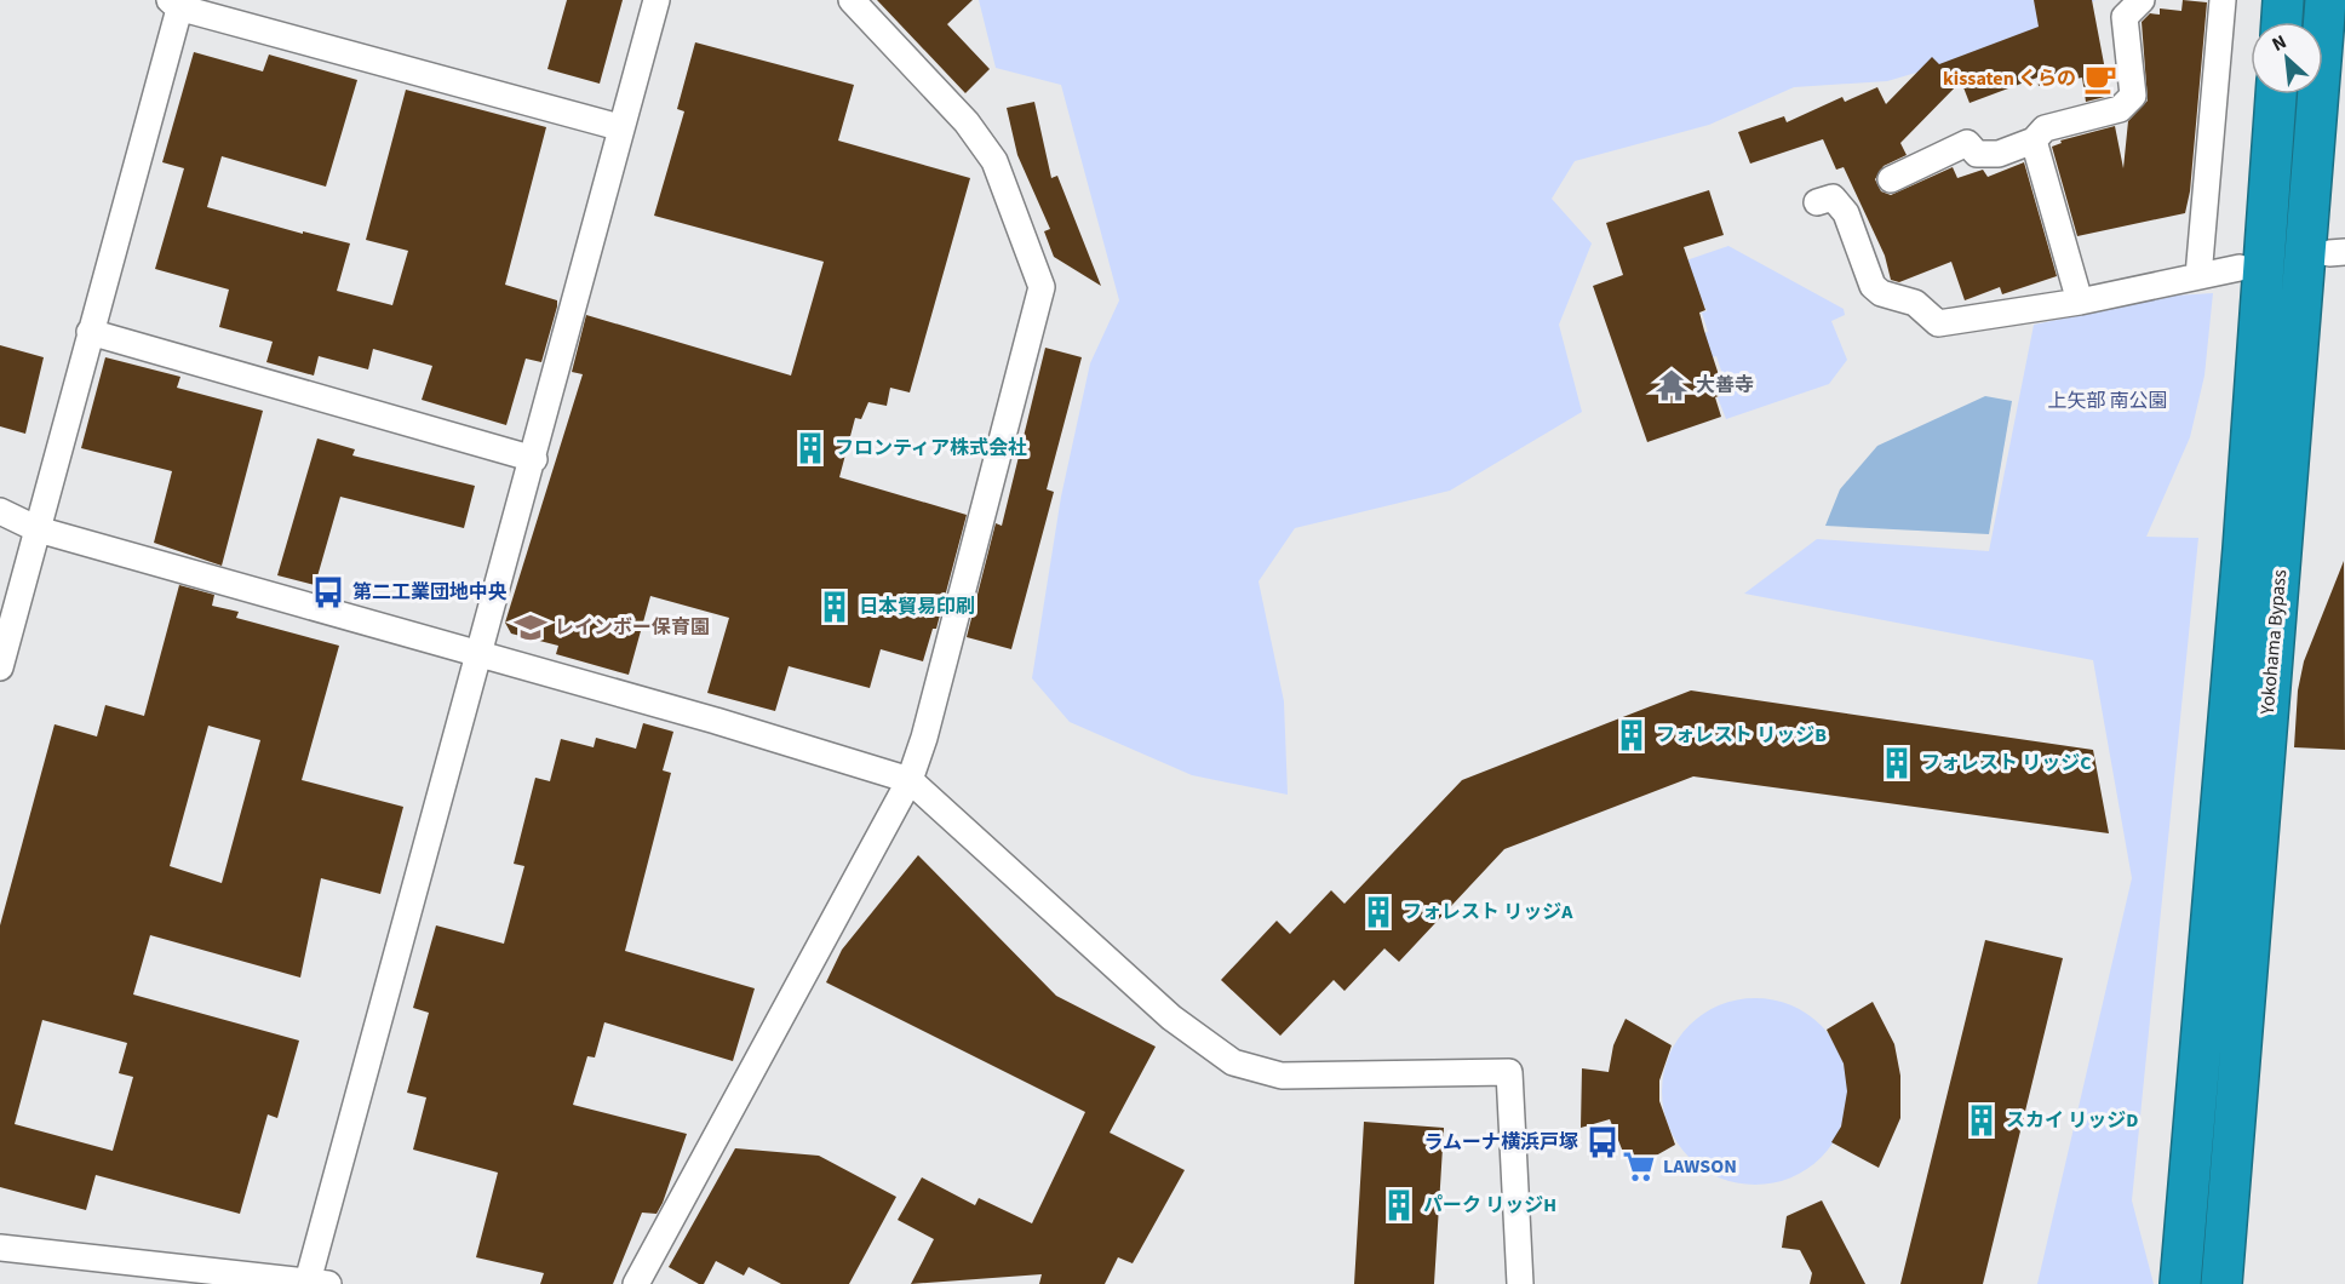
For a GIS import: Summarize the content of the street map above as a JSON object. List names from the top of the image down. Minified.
{"streets":{"highway":["Yokohama Bypass"]},"parks":["上矢部 南公園"],"places":{"cafe":["kissaten くらの"],"temple":["大善寺"],"building":["フロンティア株式会社","日本貿易印刷","フォレスト リッジB","フォレスト リッジC","フォレスト リッジA","スカイ リッジD","パーク リッジH"],"bus stop":["第二工業団地中央","ラムーナ横浜戸塚"],"school or university":["レインボー保育園"],"supermarket":["LAWSON"]},"north":"top left"}
